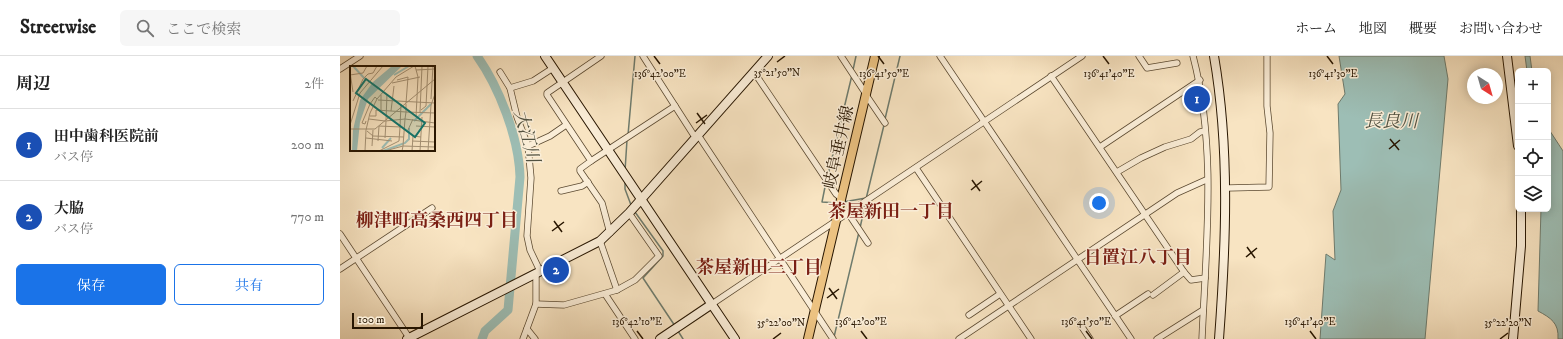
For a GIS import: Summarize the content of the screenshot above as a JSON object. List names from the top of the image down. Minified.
{"streets":{"main road":["岐阜垂井線"]},"districts":["茶屋新田一丁目","柳津町高桑西四丁目","日置江八丁目","茶屋新田三丁目"],"water":["長良川","大江川"],"scale_bar":"100 m","north":"bottom right","page":{"header":"Streetwise","search":"ここで検索","nav":["ホーム","地図","概要","お問い合わせ"],"heading":["周辺","2件"],"map_buttons":["+","−"],"pins":["1","2"],"list":[{"mark":"1","name":"田中歯科医院前","note":"バス停","value":"200 m"},{"mark":"2","name":"大脇","note":"バス停","value":"770 m"}],"buttons":["保存","共有"],"scale":"100 m"},"coordinates":["35°21'50\"N","136°42'00\"E","136°41'50\"E","136°41'40\"E","136°41'30\"E","136°42'10\"E","35°22'00\"N","35°22'20\"N"]}
